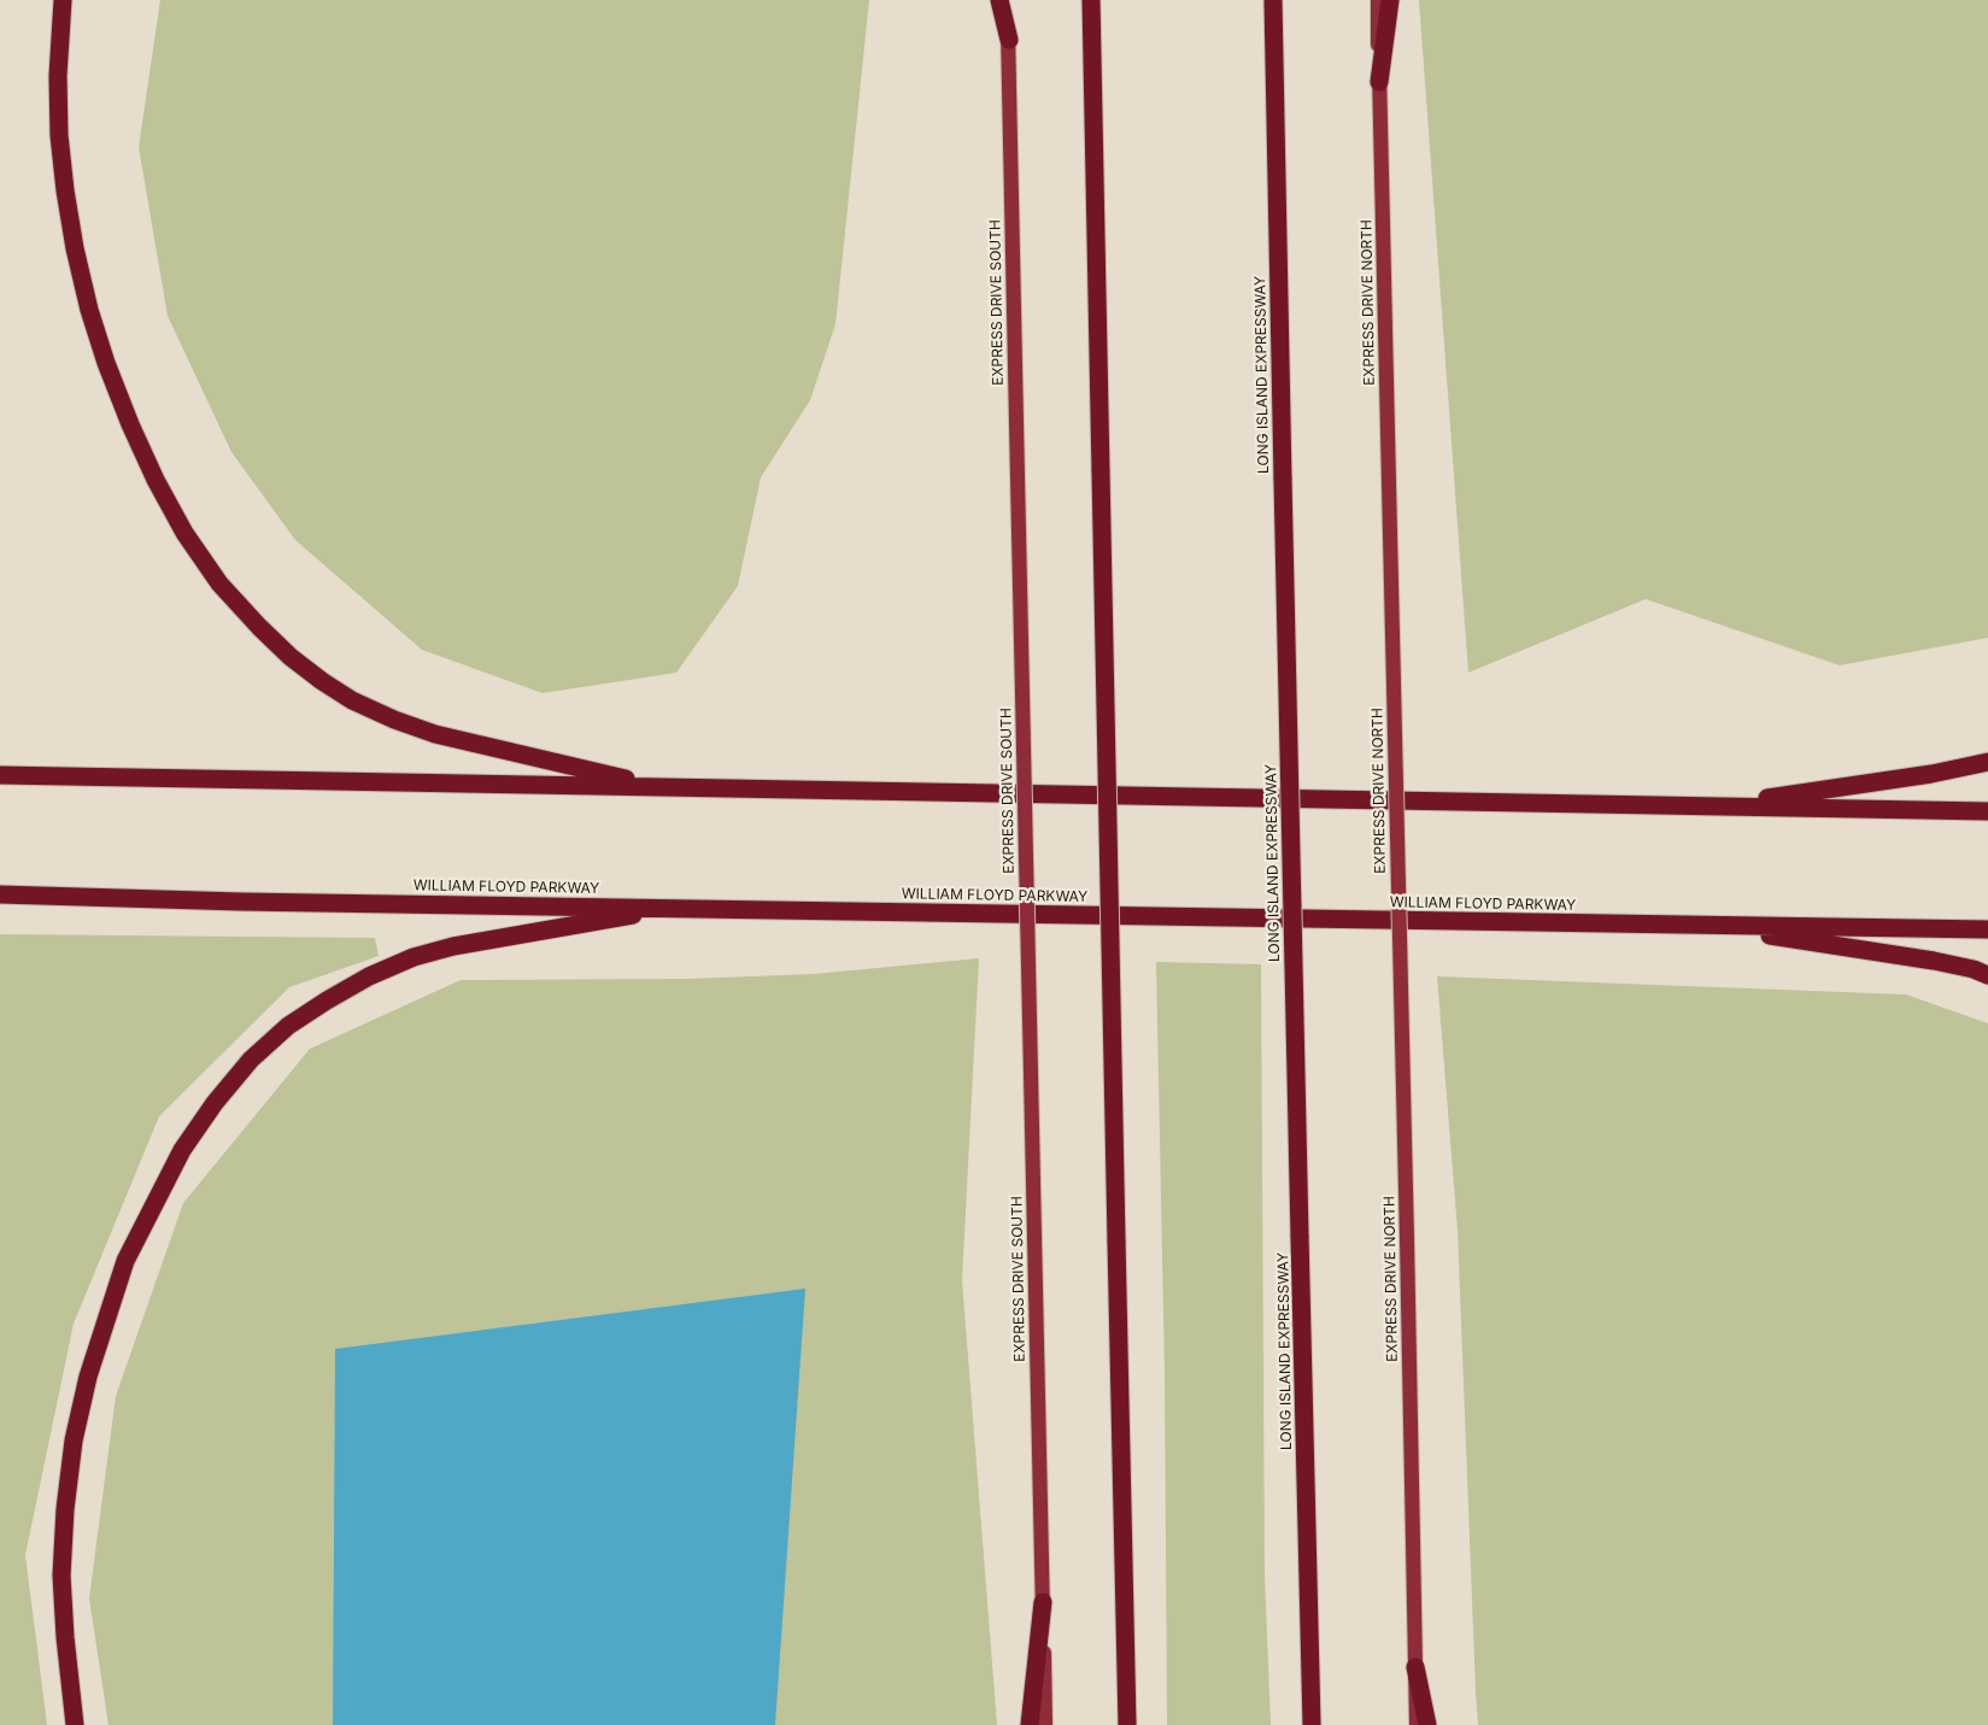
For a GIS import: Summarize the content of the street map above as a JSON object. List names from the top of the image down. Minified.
{"streets":{"highway":["LONG ISLAND EXPRESSWAY","WILLIAM FLOYD PARKWAY"],"main road":["EXPRESS DRIVE SOUTH","EXPRESS DRIVE NORTH"]}}
